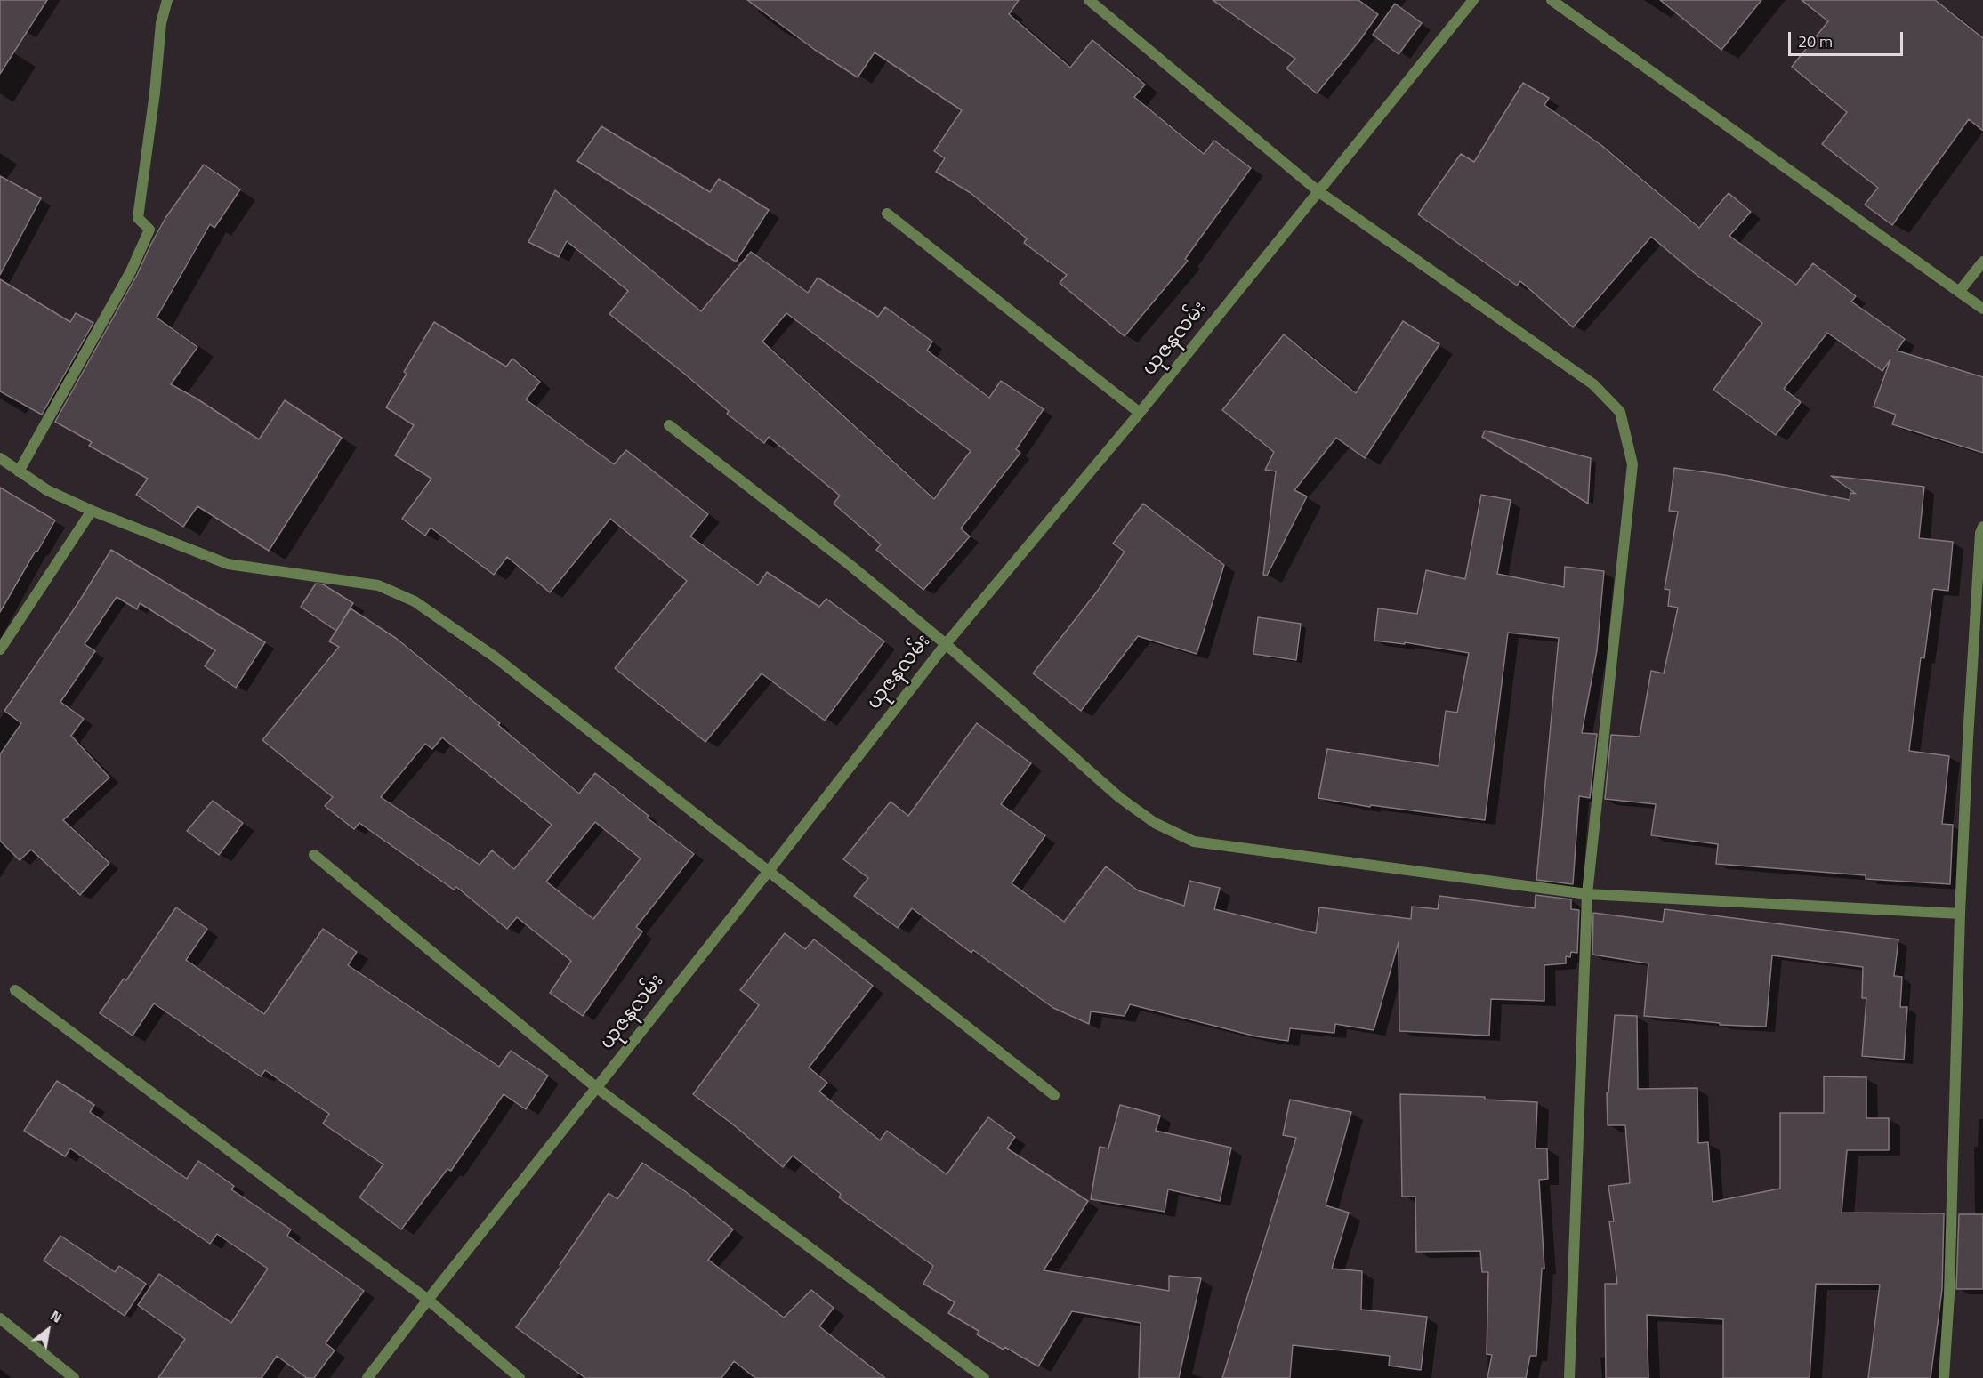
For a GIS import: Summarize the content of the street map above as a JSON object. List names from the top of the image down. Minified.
{"streets":{"street":["ယုဇနလမ်း"]},"scale_bar":"20 m","north":"top right"}
